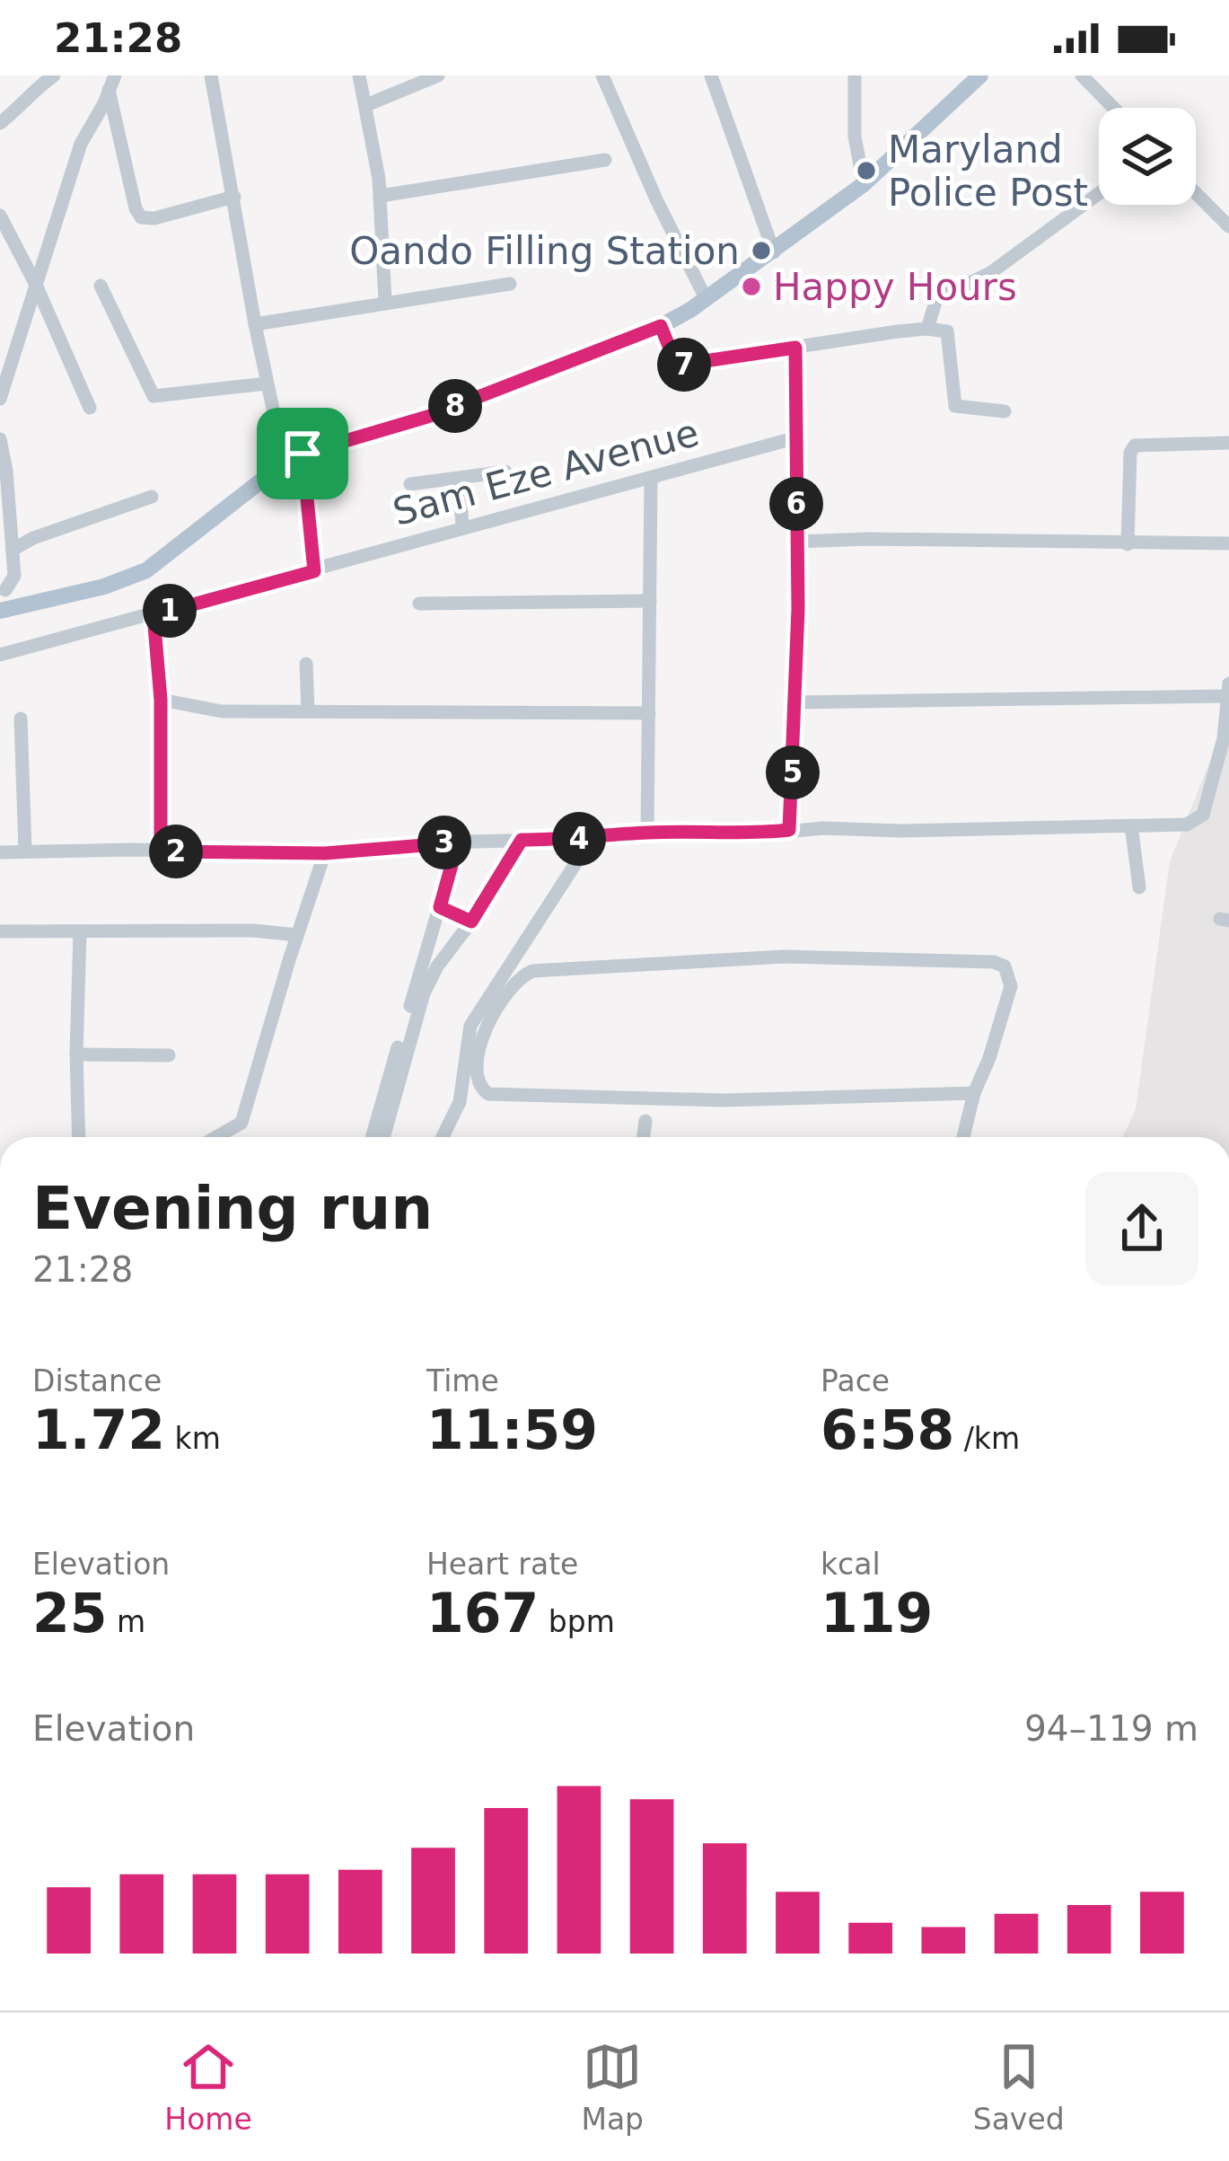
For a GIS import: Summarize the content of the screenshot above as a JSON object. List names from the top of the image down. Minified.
{"streets":{"street":["Sam Eze Avenue"]},"places":["Maryland Police Post","Oando Filling Station","Happy Hours"],"page":{"status":"21:28","pins":["7","8","6","1","5","4","3","2"],"heading":["Evening run","21:28"],"stats":[["Distance","1.72 km"],["Time","11:59"],["Pace","6:58 /km"],["Elevation","25 m"],["Heart rate","167 bpm"],["kcal","119"]],"chart":["Elevation","94–119 m"],"tabs":["Home","Map","Saved"]}}
